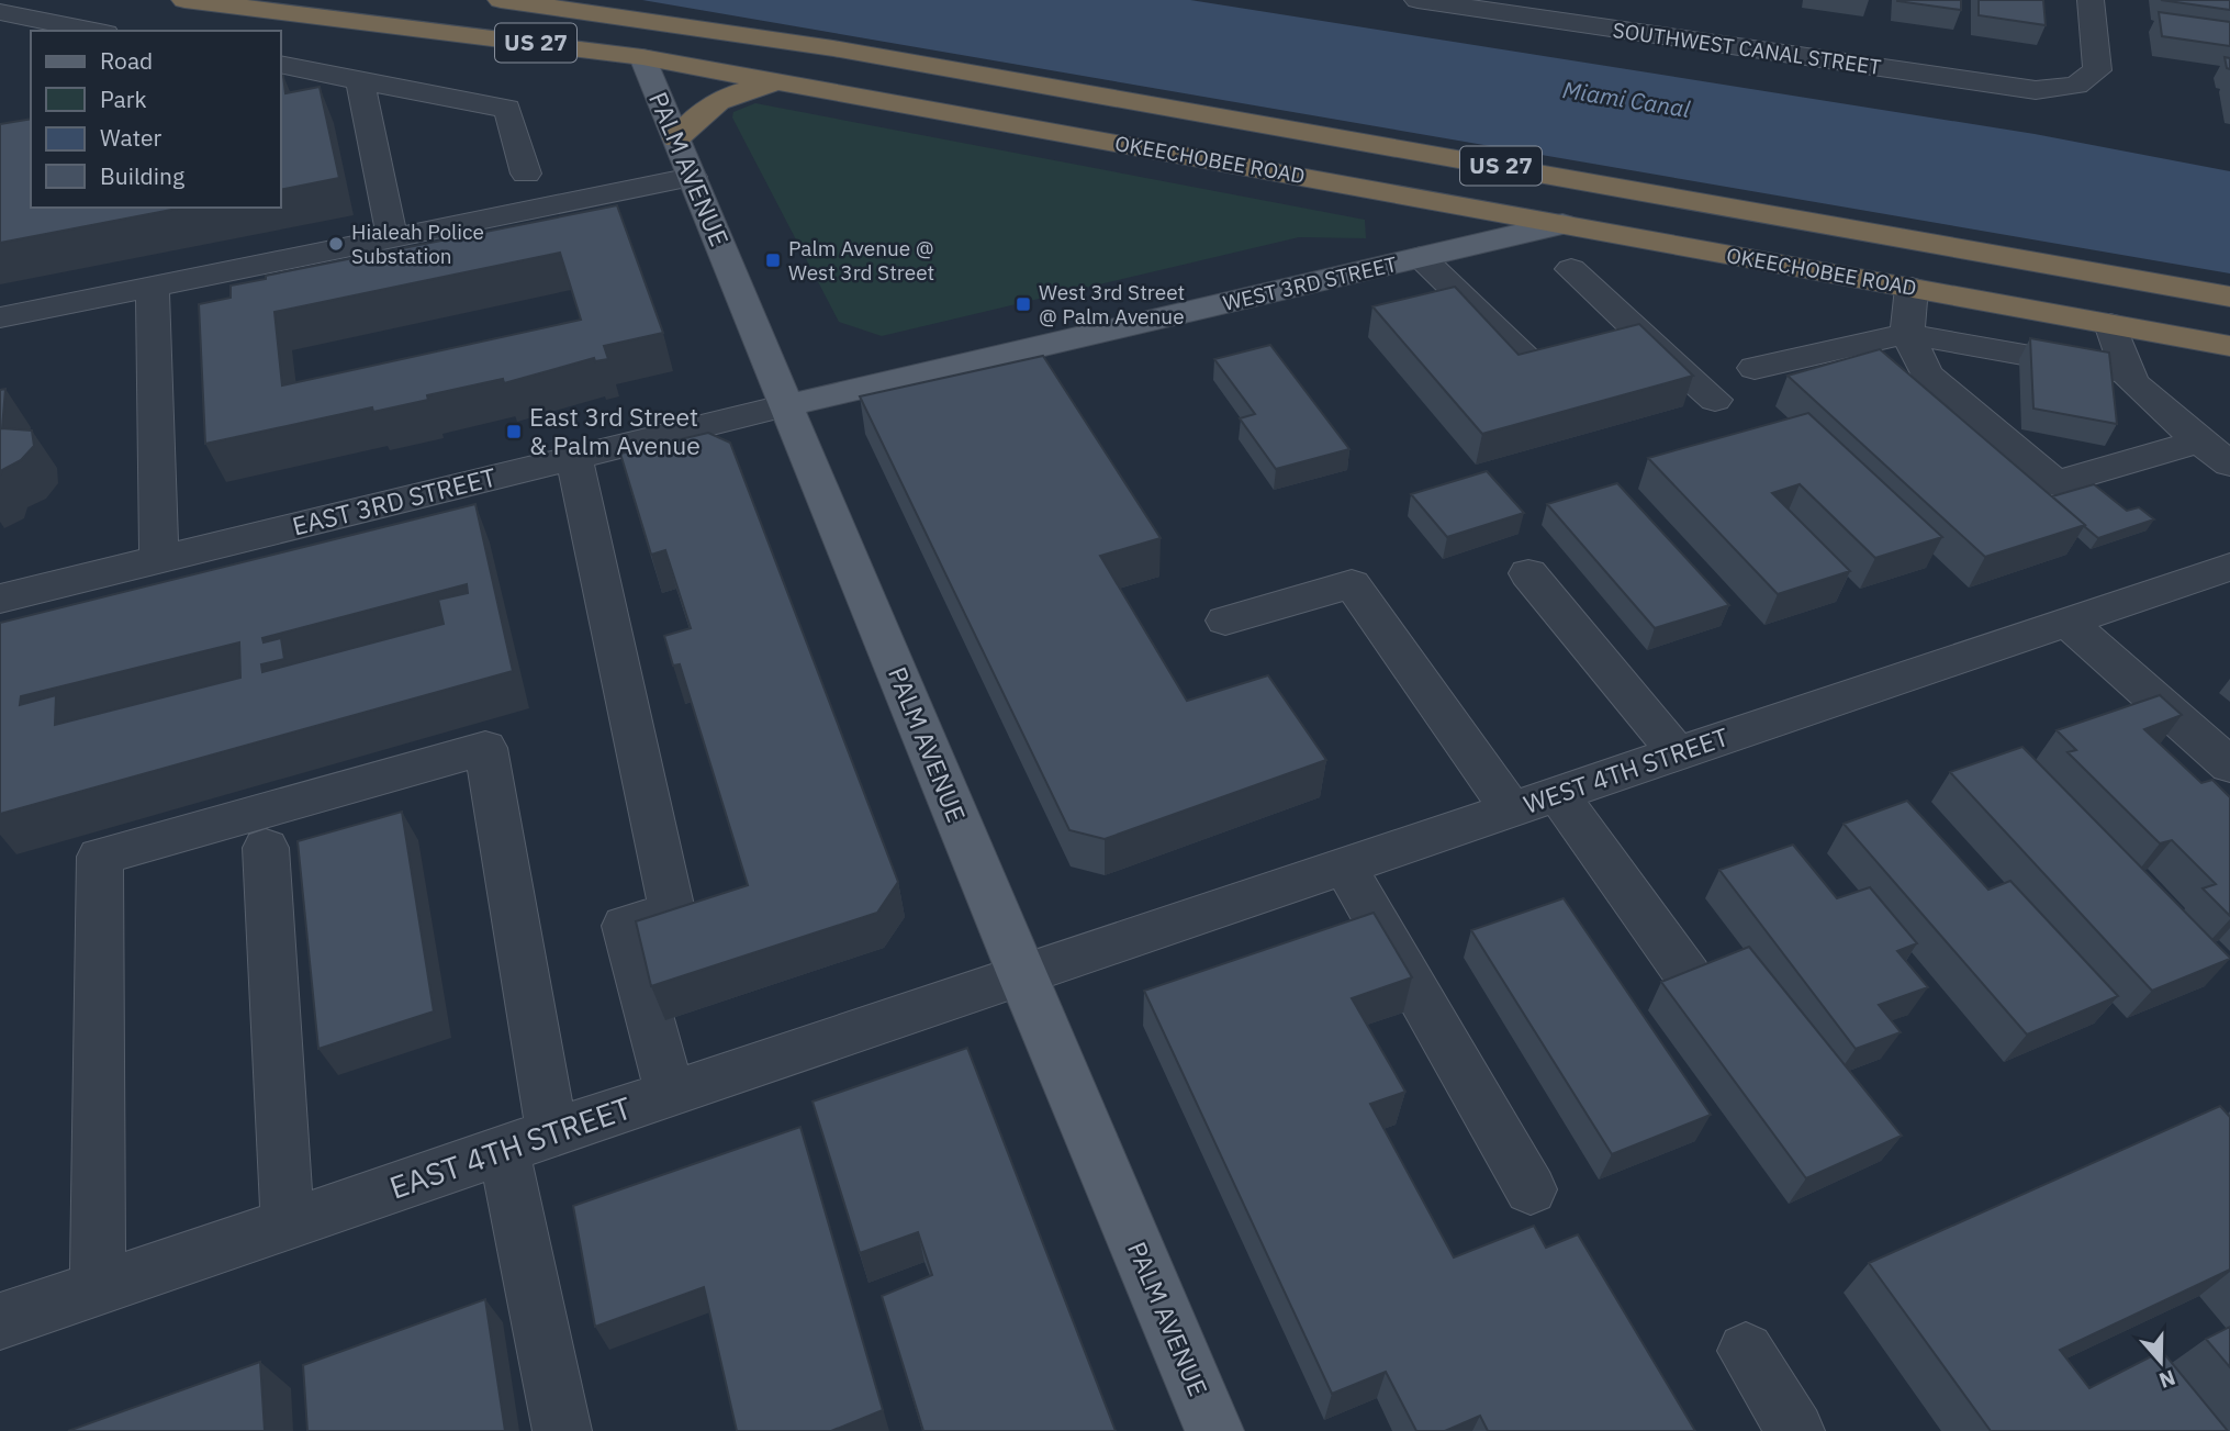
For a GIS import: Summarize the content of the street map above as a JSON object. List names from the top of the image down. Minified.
{"streets":{"highway":["US 27","OKEECHOBEE ROAD"],"main road":["PALM AVENUE","WEST 3RD STREET"],"street":["SOUTHWEST CANAL STREET","EAST 3RD STREET","WEST 4TH STREET","EAST 4TH STREET"]},"crossings":[["OKEECHOBEE ROAD","PALM AVENUE"],["OKEECHOBEE ROAD","WEST 3RD STREET"],["PALM AVENUE","WEST 3RD STREET"],["PALM AVENUE","EAST 3RD STREET"],["PALM AVENUE","WEST 4TH STREET"],["PALM AVENUE","EAST 4TH STREET"],["WEST 3RD STREET","EAST 3RD STREET"],["WEST 4TH STREET","EAST 4TH STREET"]],"water":["Miami Canal"],"places":{"other":["Hialeah Police Substation"],"transit":["Palm Avenue @ West 3rd Street","West 3rd Street @ Palm Avenue","East 3rd Street & Palm Avenue"]},"legend":["Road","Park","Water","Building"],"north":"bottom"}
